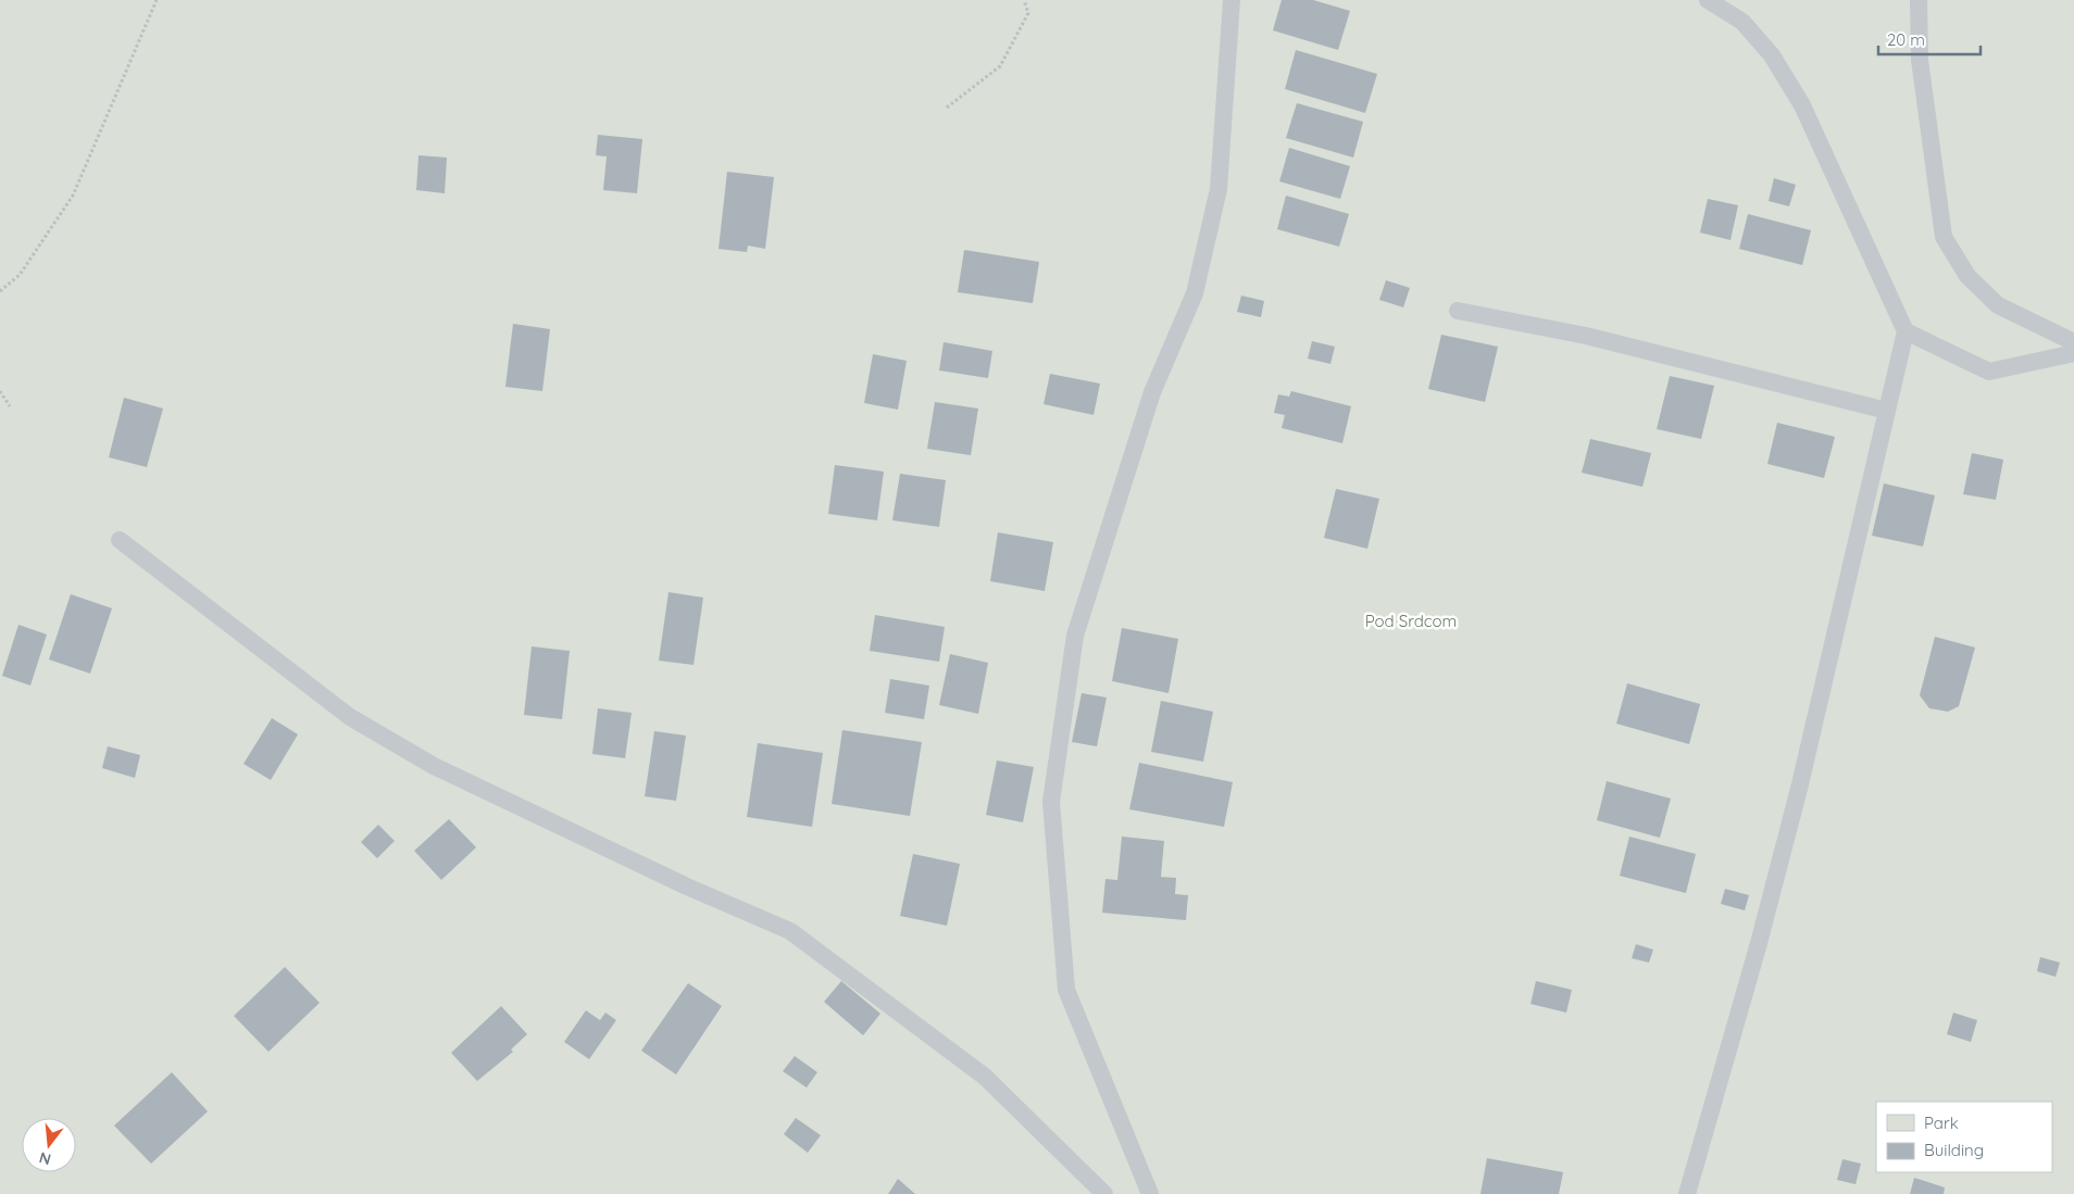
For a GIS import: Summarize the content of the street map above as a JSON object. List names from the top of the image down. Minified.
{"parks":["Pod Srdcom"],"legend":["Park","Building"],"scale_bar":"20 m","north":"bottom"}
